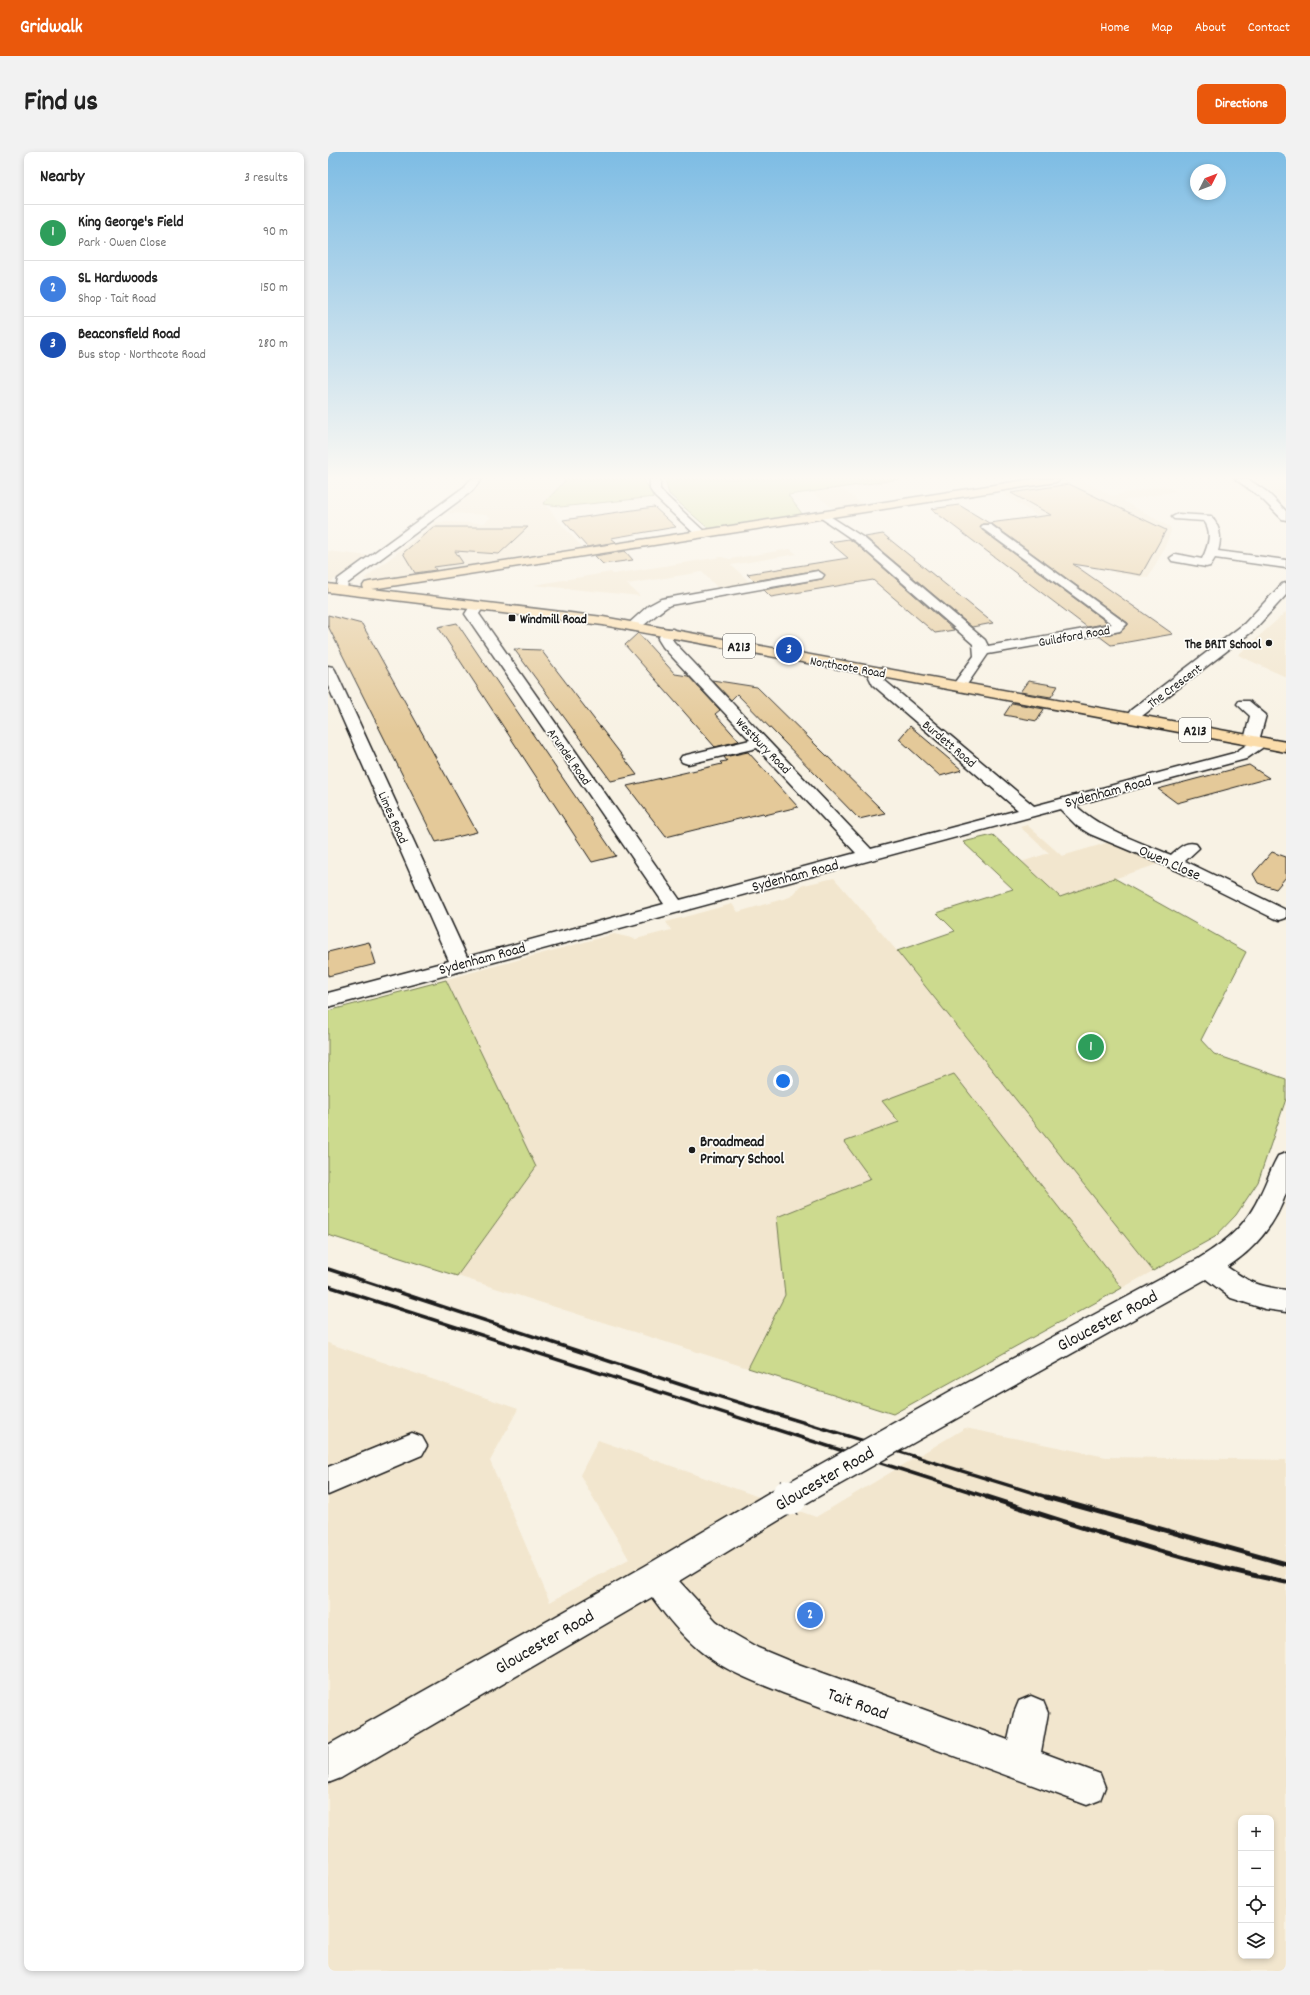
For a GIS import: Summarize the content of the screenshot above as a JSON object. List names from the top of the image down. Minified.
{"streets":{"main road":["A213","Northcote Road"],"street":["Guildford Road","The Crescent","Burdett Road","Westbury Road","Arundel Road","Sydenham Road","Limes Road","Owen Close","Gloucester Road","Tait Road"]},"crossings":[["A213","Northcote Road"],["A213","Sydenham Road"],["Northcote Road","The Crescent"],["Northcote Road","Burdett Road"],["Northcote Road","Westbury Road"],["Northcote Road","Arundel Road"],["Northcote Road","Sydenham Road"],["Burdett Road","Sydenham Road"],["Westbury Road","Sydenham Road"],["Arundel Road","Sydenham Road"],["Sydenham Road","Limes Road"],["Sydenham Road","Owen Close"],["Gloucester Road","Tait Road"]],"places":{"transit":["Windmill Road"],"other":["The BRIT School","Broadmead Primary School"]},"north":"top right","page":{"header":"Gridwalk","nav":["Home","Map","About","Contact"],"title":"Find us","buttons":"Directions","heading":["Nearby","3 results"],"list":[{"mark":"1","name":"King George's Field","note":"Park · Owen Close","value":"90 m"},{"mark":"2","name":"SL Hardwoods","note":"Shop · Tait Road","value":"150 m"},{"mark":"3","name":"Beaconsfield Road","note":"Bus stop · Northcote Road","value":"280 m"}],"pins":["3","1","2"],"map_buttons":["+","−"]}}
